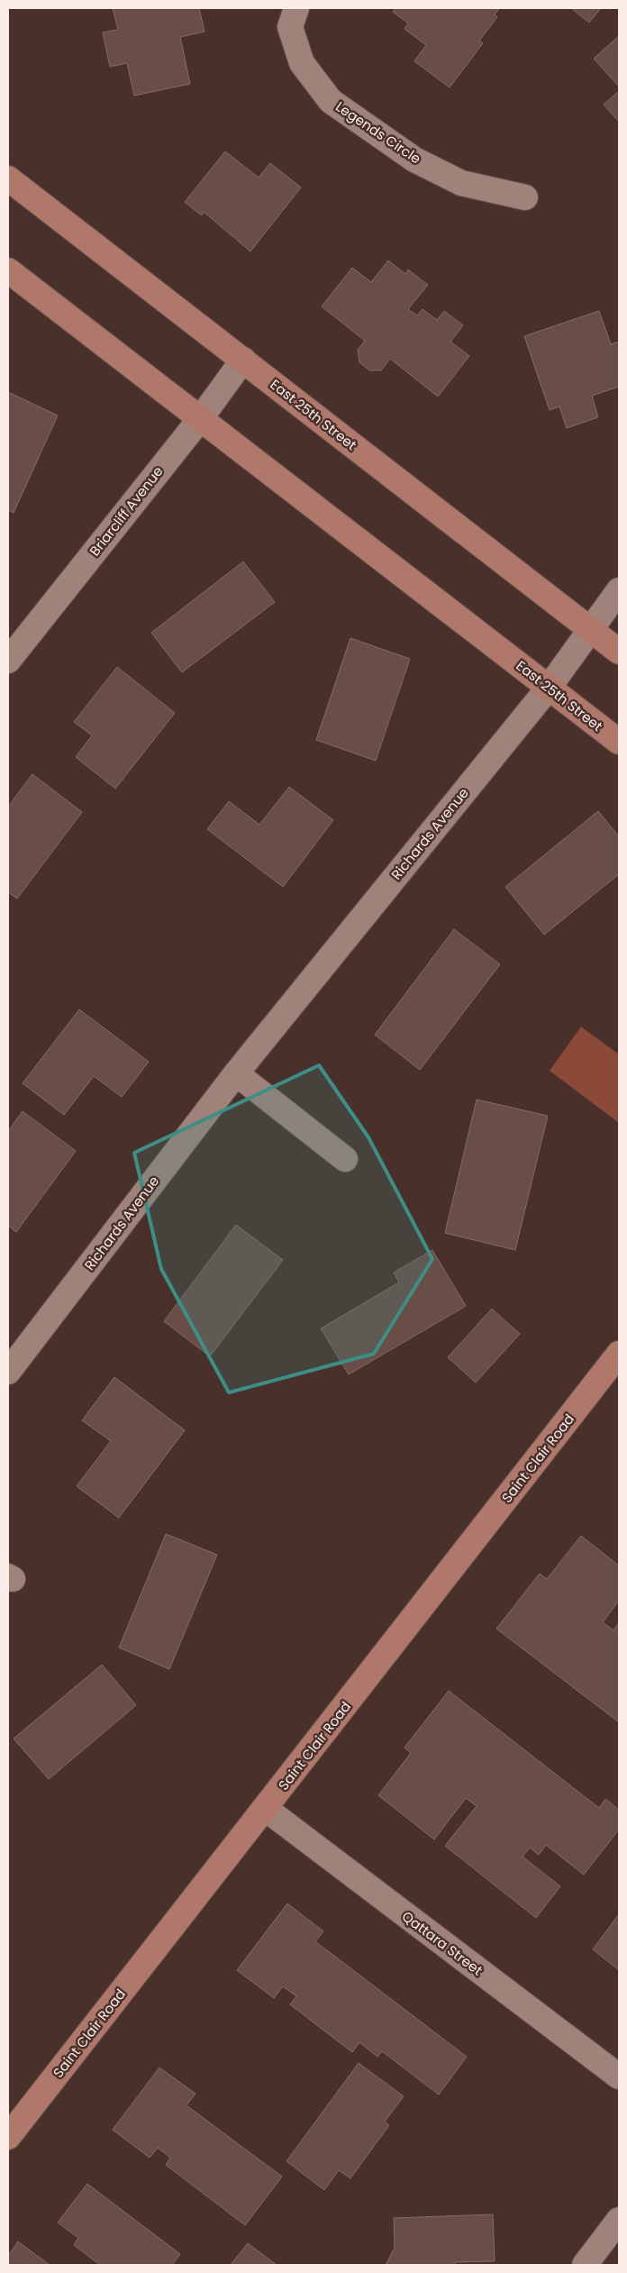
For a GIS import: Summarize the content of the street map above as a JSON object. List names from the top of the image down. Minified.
{"streets":{"street":["Legends Circle","East 25th Street","Briarcliff Avenue","Richards Avenue","Saint Clair Road","Qattara Street"]},"crossings":[["East 25th Street","Briarcliff Avenue"],["East 25th Street","Richards Avenue"],["Saint Clair Road","Qattara Street"]]}
